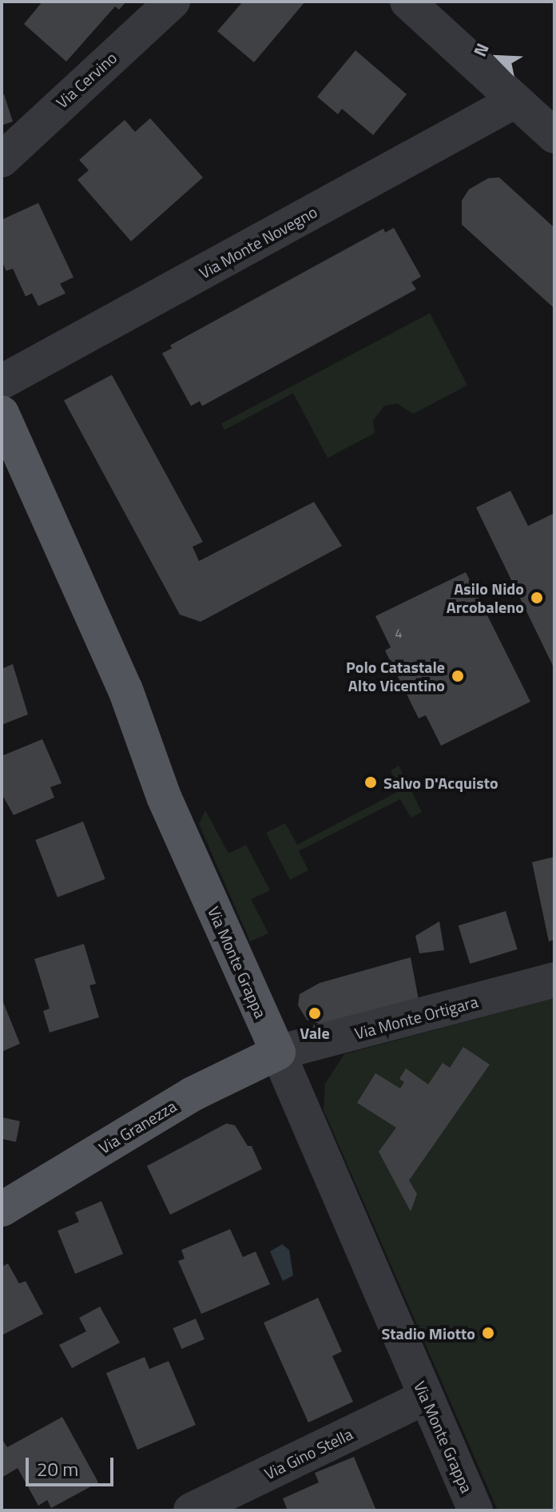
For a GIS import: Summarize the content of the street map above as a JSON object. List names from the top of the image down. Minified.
{"streets":{"main road":["Via Monte Grappa","Via Granezza"],"street":["Via Cervino","Via Monte Novegno","Via Monte Ortigara","Via Gino Stella"]},"crossings":[["Via Monte Grappa","Via Monte Ortigara"],["Via Monte Grappa","Via Granezza"],["Via Monte Grappa","Via Gino Stella"],["Via Monte Ortigara","Via Granezza"]],"places":["Asilo Nido Arcobaleno","Polo Catastale Alto Vicentino","Salvo D'Acquisto","Vale","Stadio Miotto"],"house_numbers":["4"],"scale_bar":"20 m","north":"top left"}
